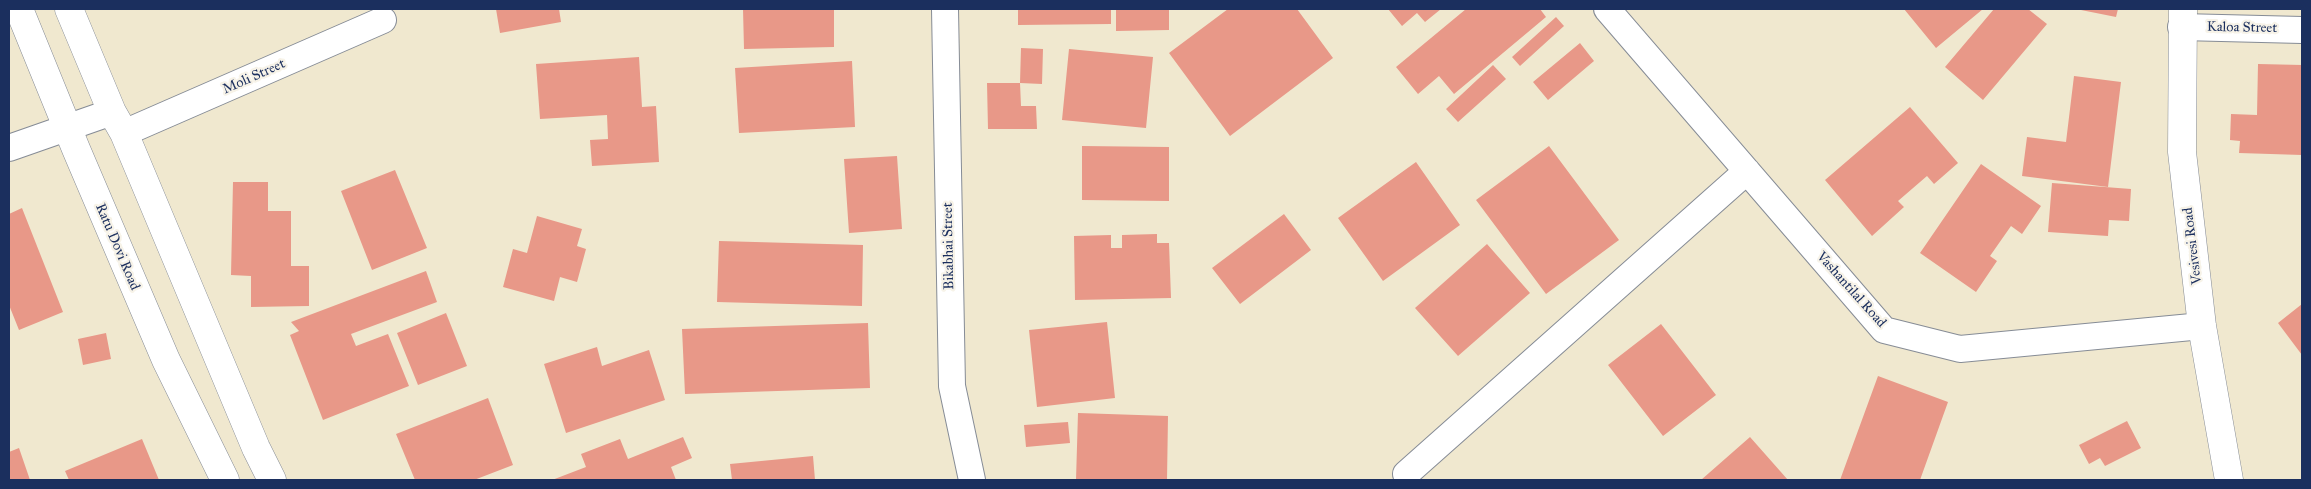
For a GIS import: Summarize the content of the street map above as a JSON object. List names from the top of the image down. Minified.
{"streets":{"main road":["Vesivesi Road","Ratu Dovi Road"],"street":["Kaloa Street","Moli Street","Bikabhai Street","Vashantilal Road"]},"crossings":[["Kaloa Street","Vesivesi Road"],["Moli Street","Ratu Dovi Road"],["Vesivesi Road","Vashantilal Road"]]}
